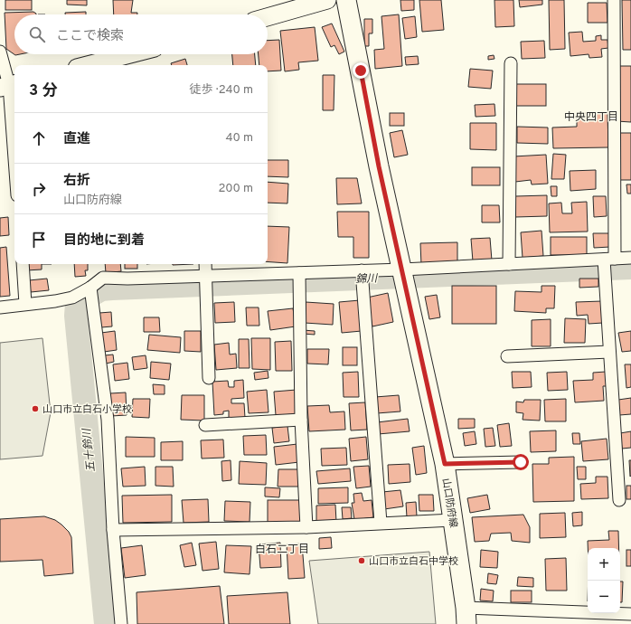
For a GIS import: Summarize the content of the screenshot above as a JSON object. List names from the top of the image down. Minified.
{"streets":{"main road":["山口防府線"]},"districts":["中央四丁目","白石二丁目"],"water":["錦川","五十鈴川"],"places":["山口市立白石小学校","山口市立白石中学校"],"page":{"search":"ここで検索","heading":["3 分","徒歩 · 240 m"],"list":[["直進","40 m"],["右折","山口防府線","200 m"],"目的地に到着"],"map_buttons":["+","−"]}}
